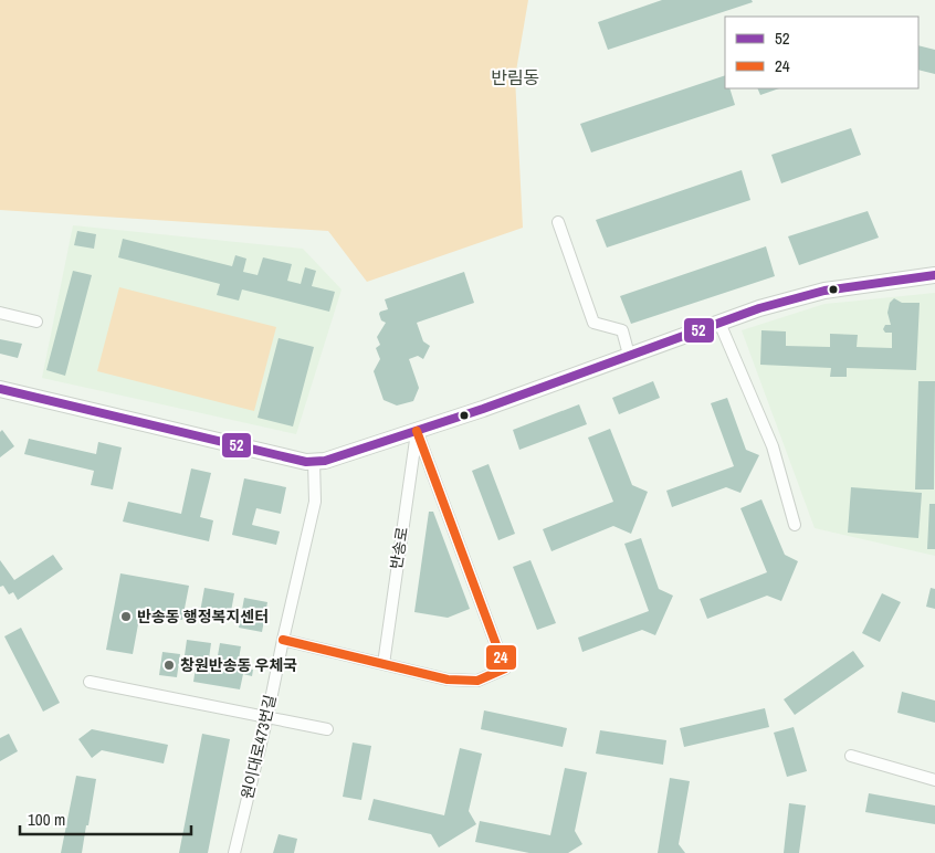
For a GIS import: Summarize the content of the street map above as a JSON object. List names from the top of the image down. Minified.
{"streets":{"street":["반송로","원이대로473번길"]},"districts":["반림동"],"places":["반송동 행정복지센터","창원반송동 우체국"],"lines":["transit line 52","transit line 24"],"legend":["52","24"],"scale_bar":"100 m"}
